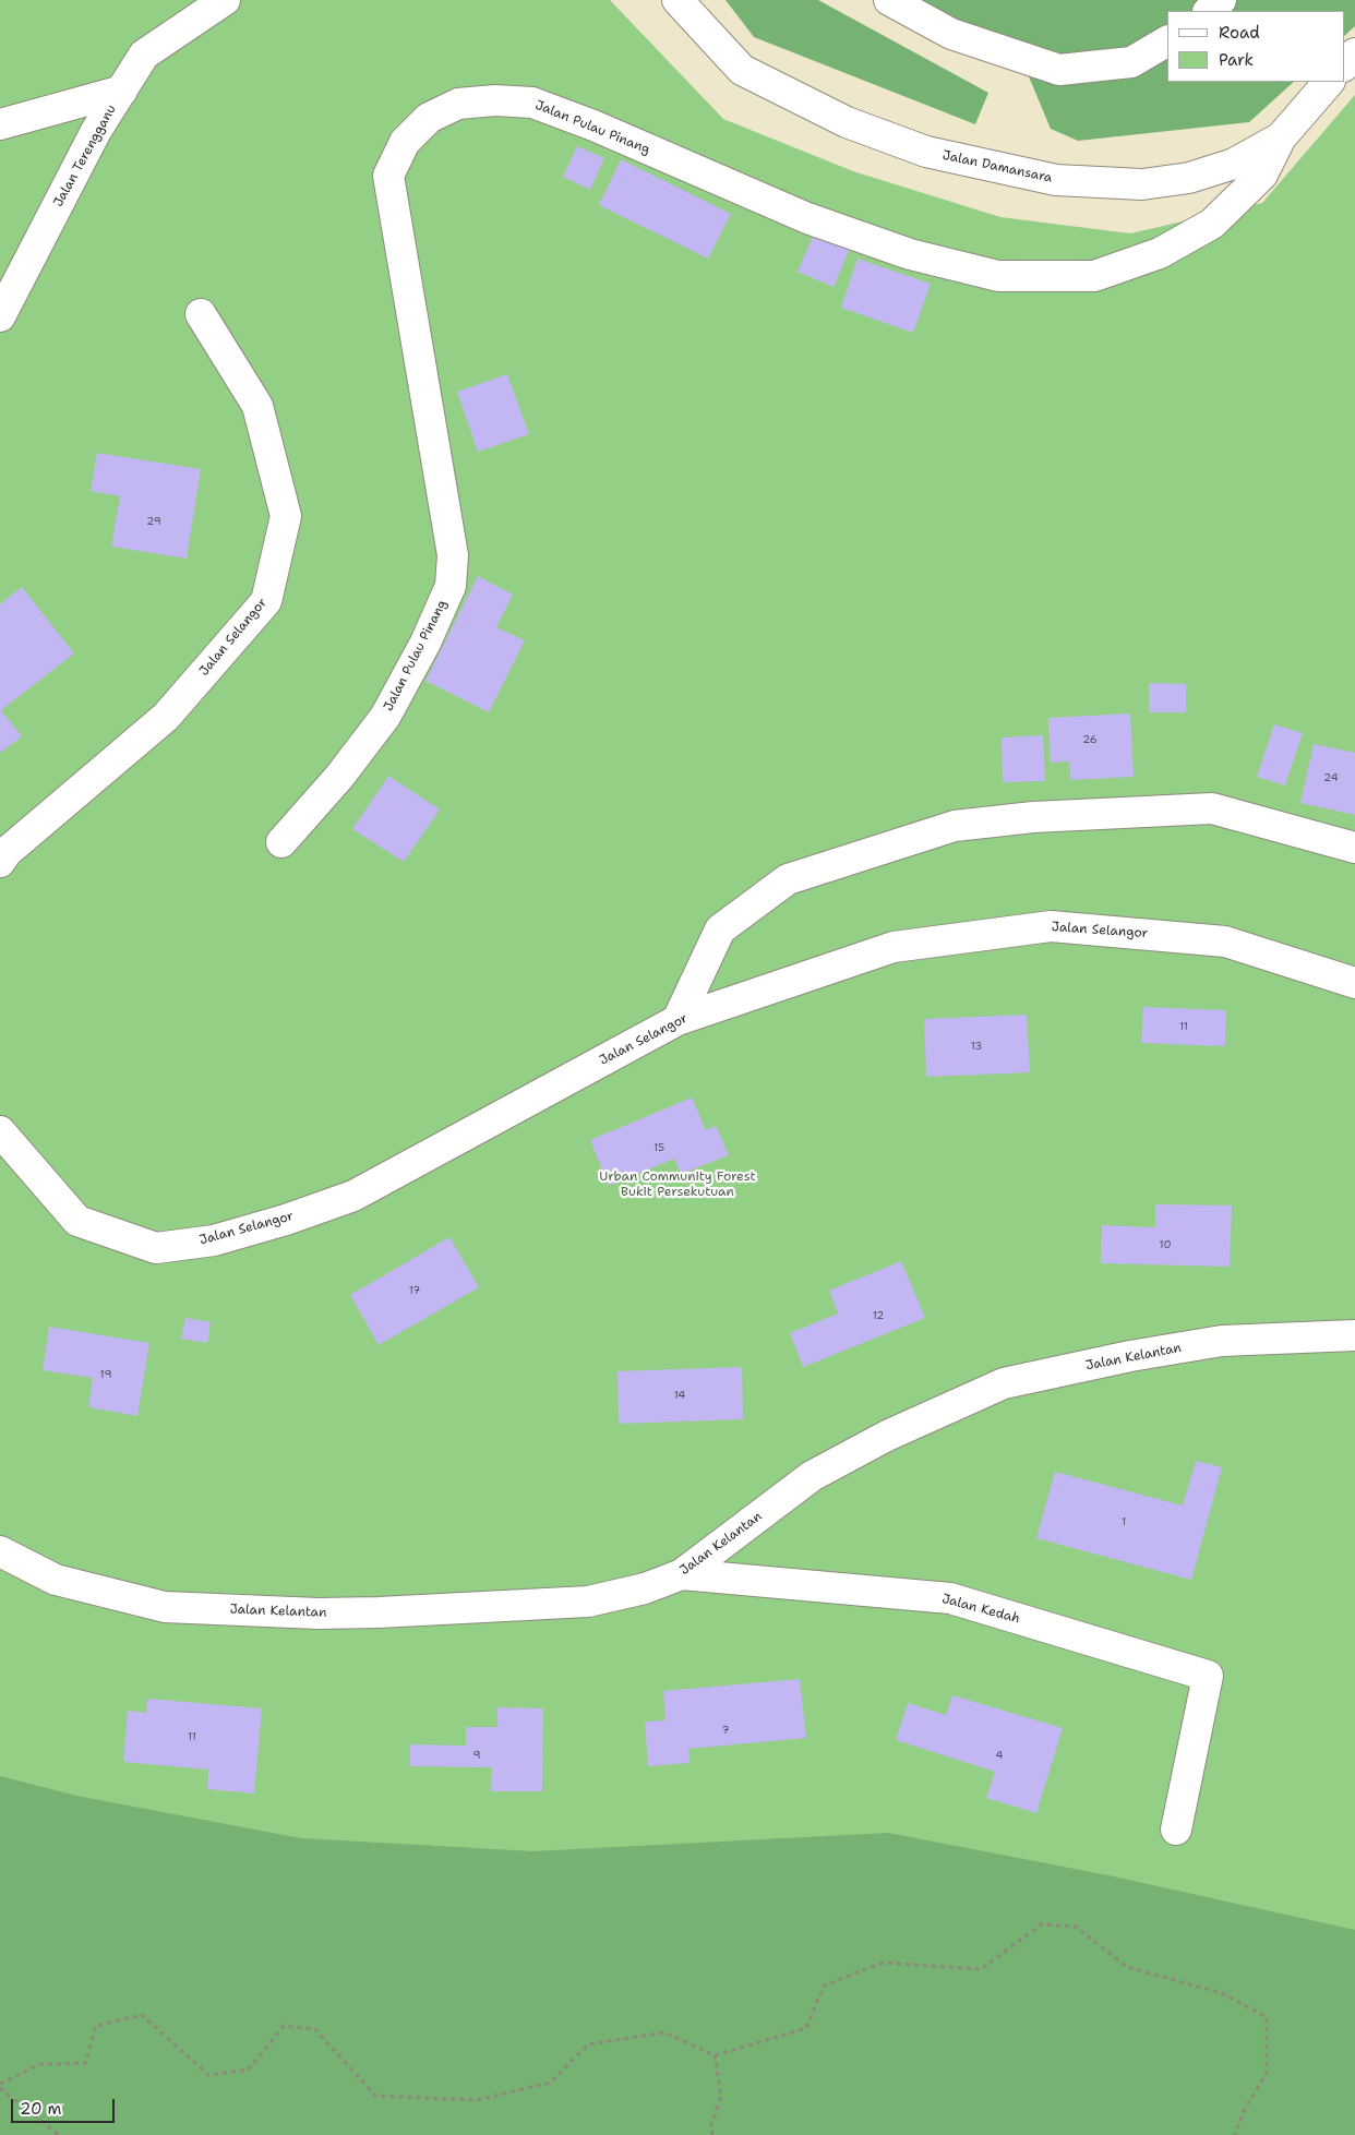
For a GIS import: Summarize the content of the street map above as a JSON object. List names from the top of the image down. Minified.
{"streets":{"street":["Jalan Pulau Pinang","Jalan Terengganu","Jalan Damansara","Jalan Selangor","Jalan Kelantan","Jalan Kedah"]},"crossings":[["Jalan Pulau Pinang","Jalan Damansara"],["Jalan Kelantan","Jalan Kedah"]],"parks":["Urban Community Forest Bukit Persekutuan"],"house_numbers":["29","26","24","11","13","15","10","17","12","19","14","1","7","11","9","4"],"legend":["Road","Park"],"scale_bar":"20 m"}
